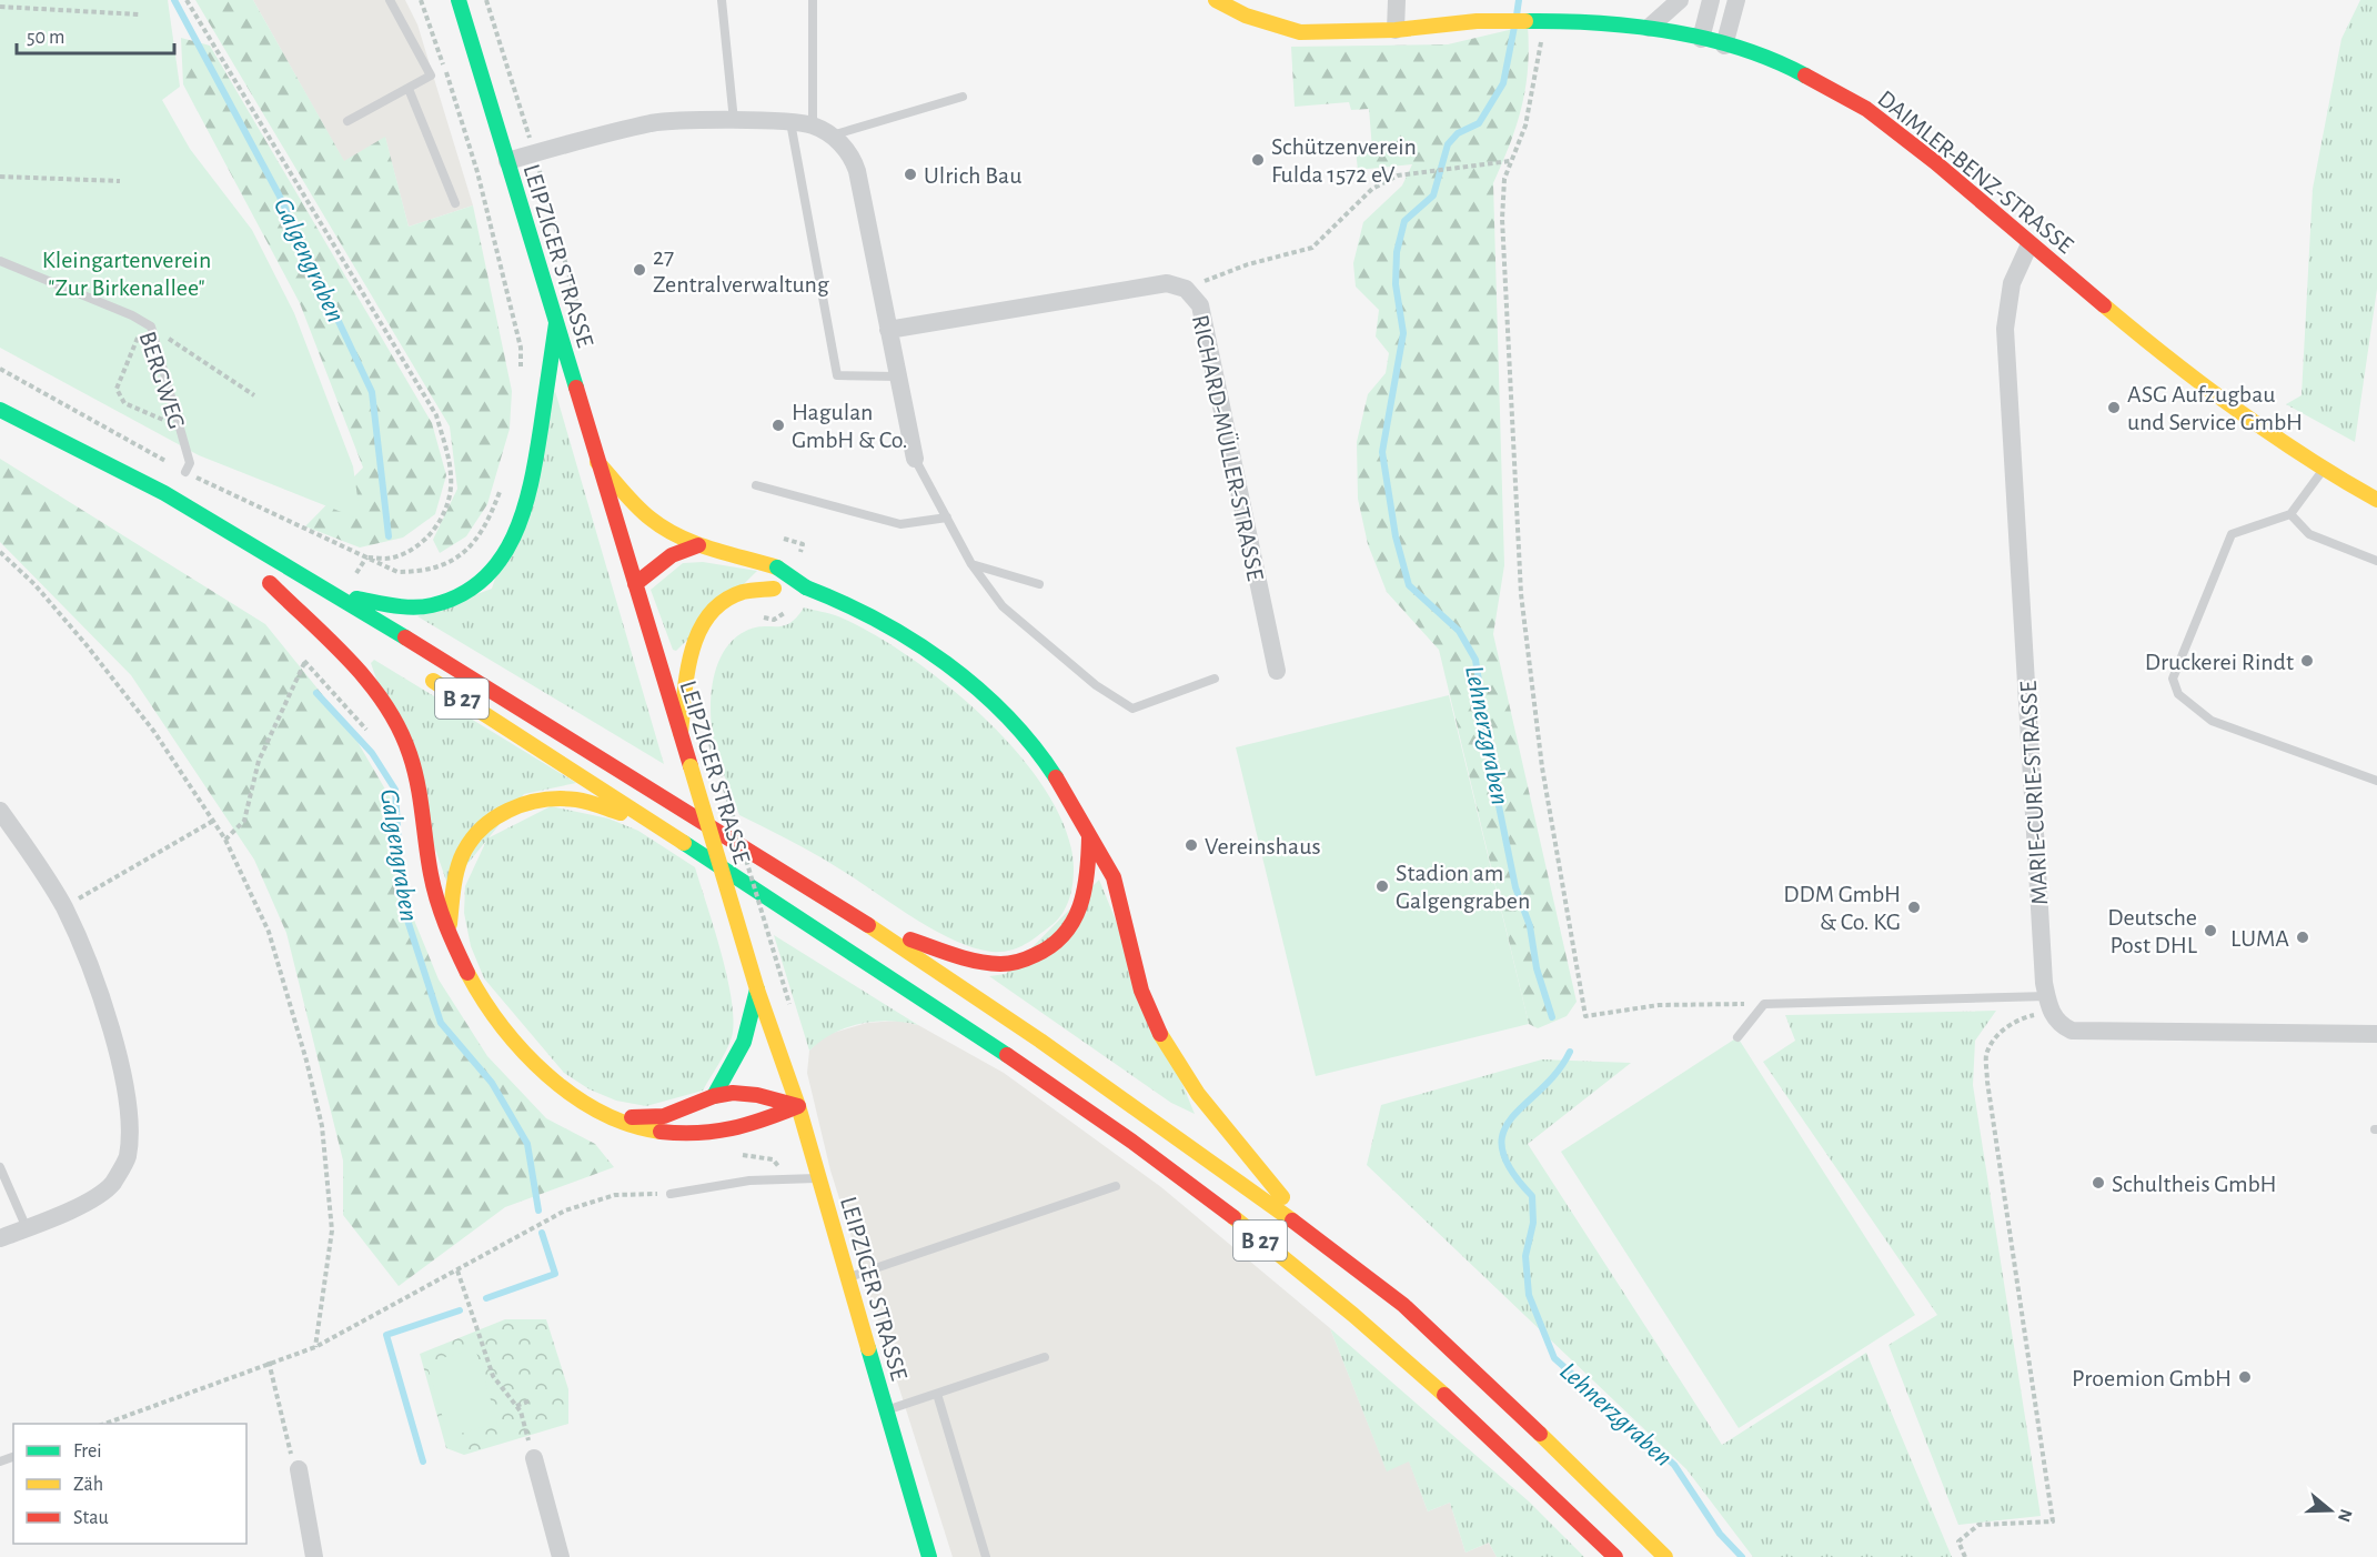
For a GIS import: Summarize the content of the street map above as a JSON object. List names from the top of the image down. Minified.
{"streets":{"main road":["DAIMLER-BENZ-STRASSE","LEIPZIGER STRASSE","B 27"],"street":["RICHARD-MÜLLER-STRASSE","MARIE-CURIE-STRASSE"],"lane":["BERGWEG"]},"crossings":[["DAIMLER-BENZ-STRASSE","MARIE-CURIE-STRASSE"]],"water":["Galgengraben","Lehnerzgraben"],"parks":["Kleingartenverein \"Zur Birkenallee\""],"places":["Schützenverein Fulda 1572 eV","Ulrich Bau","27 Zentralverwaltung","ASG Aufzugbau und Service GmbH","Hagulan GmbH & Co.","Druckerei Rindt","Vereinshaus","Stadion am Galgengraben","DDM GmbH & Co. KG","Deutsche Post DHL","LUMA","Schultheis GmbH","Proemion GmbH"],"legend":["Frei","Zäh","Stau"],"scale_bar":"50 m","north":"right"}
